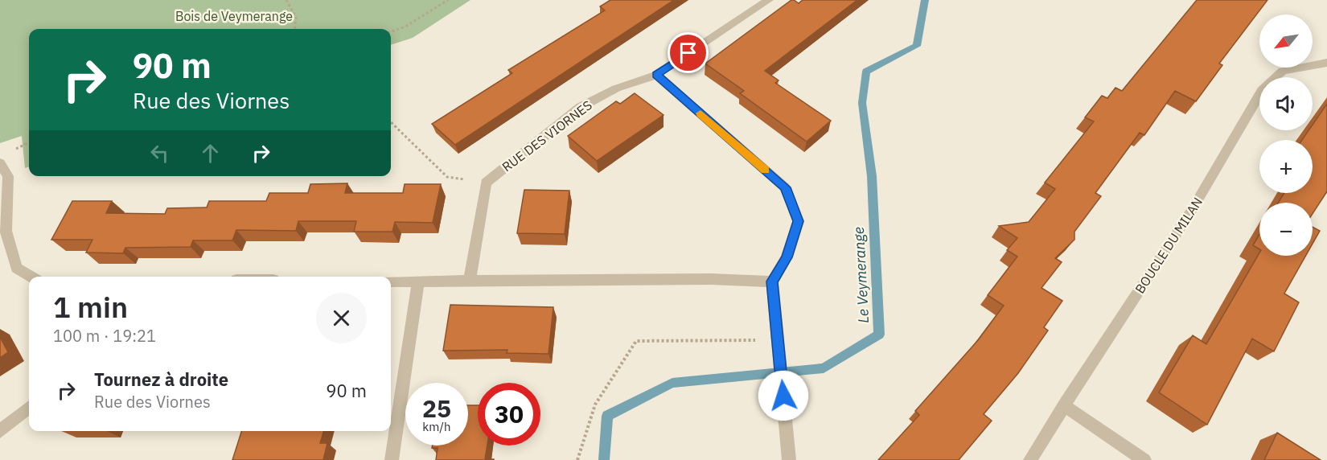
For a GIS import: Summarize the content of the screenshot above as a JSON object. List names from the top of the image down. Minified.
{"streets":{"street":["RUE DES VIORNES","BOUCLE DU MILAN"]},"water":["Le Veymerange"],"parks":["Bois de Veymerange"],"north":"bottom left","page":{"map_buttons":["+","−"],"turn":["90 m","Rue des Viornes"],"heading":["1 min","100 m · 19:21"],"list":[{"name":"Tournez à droite","note":"Rue des Viornes","value":"90 m"}],"speed":"25 km/h","limit":"30"}}
